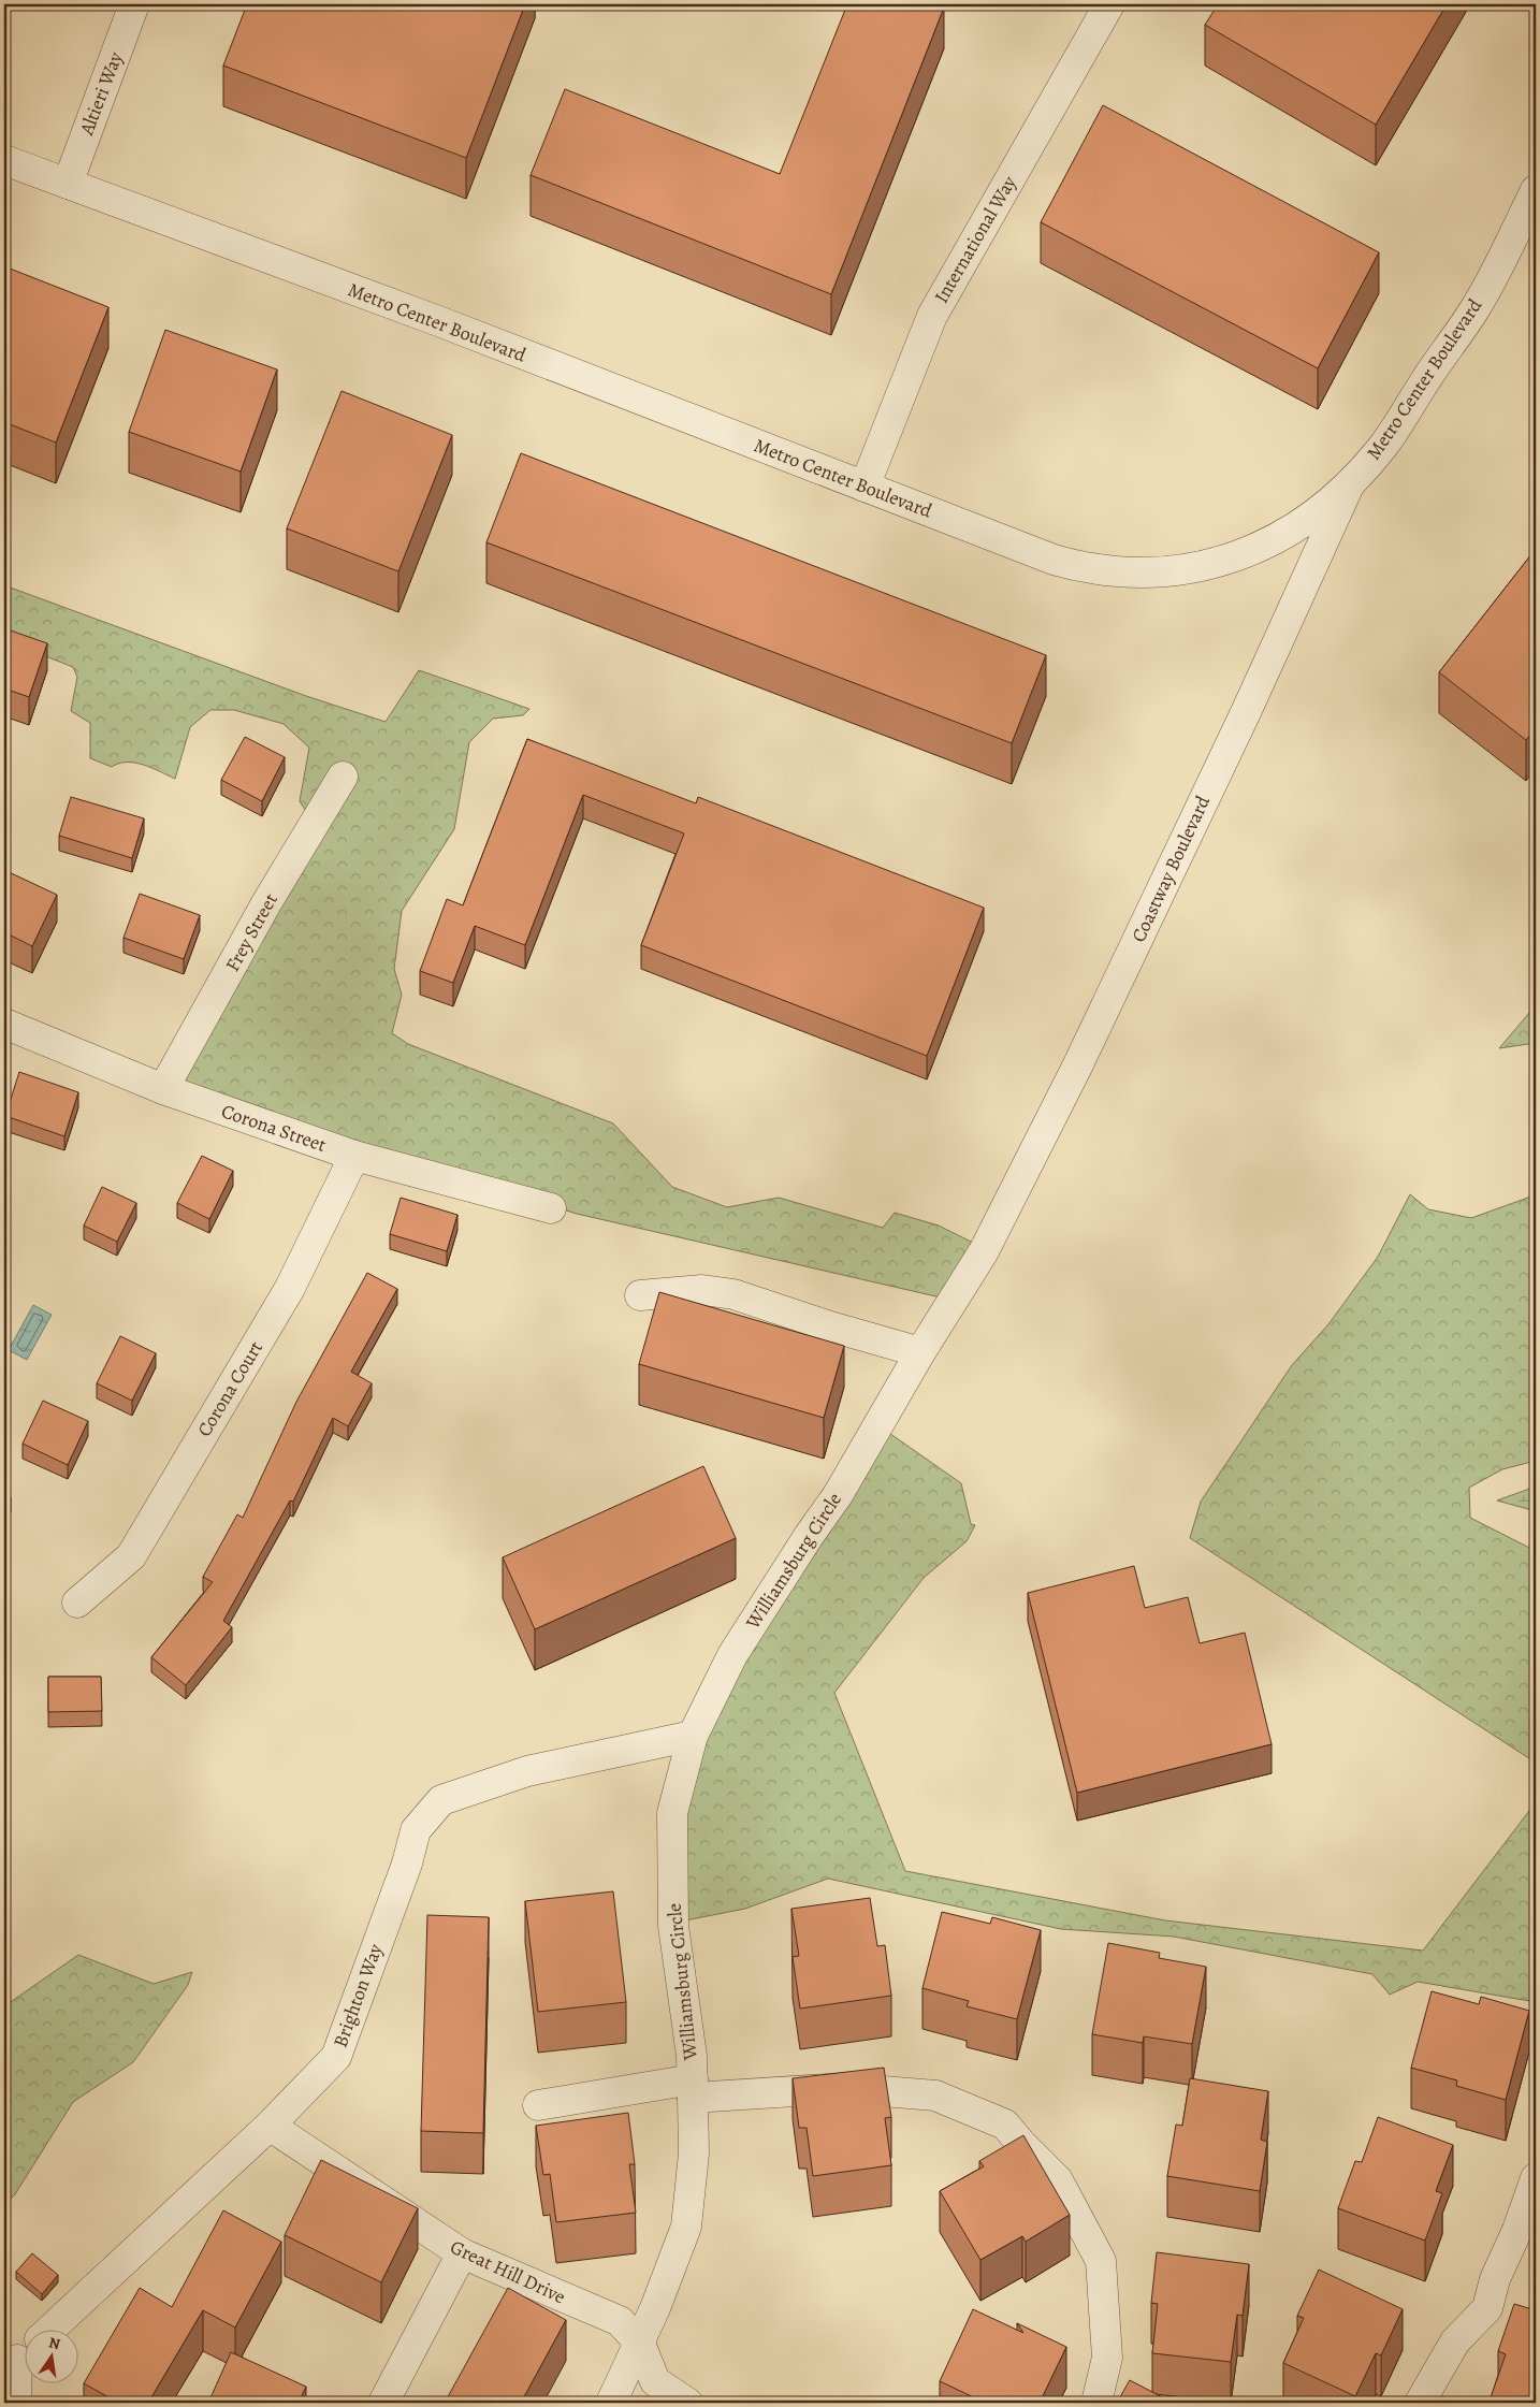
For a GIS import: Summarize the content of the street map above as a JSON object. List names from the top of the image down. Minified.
{"streets":{"street":["Altieri Way","International Way","Metro Center Boulevard","Coastway Boulevard","Frey Street","Corona Street","Corona Court","Williamsburg Circle","Brighton Way","Great Hill Drive"]},"crossings":[["Altieri Way","Metro Center Boulevard"],["International Way","Metro Center Boulevard"],["Metro Center Boulevard","Coastway Boulevard"],["Coastway Boulevard","Williamsburg Circle"],["Frey Street","Corona Street"],["Corona Street","Corona Court"],["Williamsburg Circle","Brighton Way"],["Williamsburg Circle","Great Hill Drive"],["Brighton Way","Great Hill Drive"]],"north":"top"}
